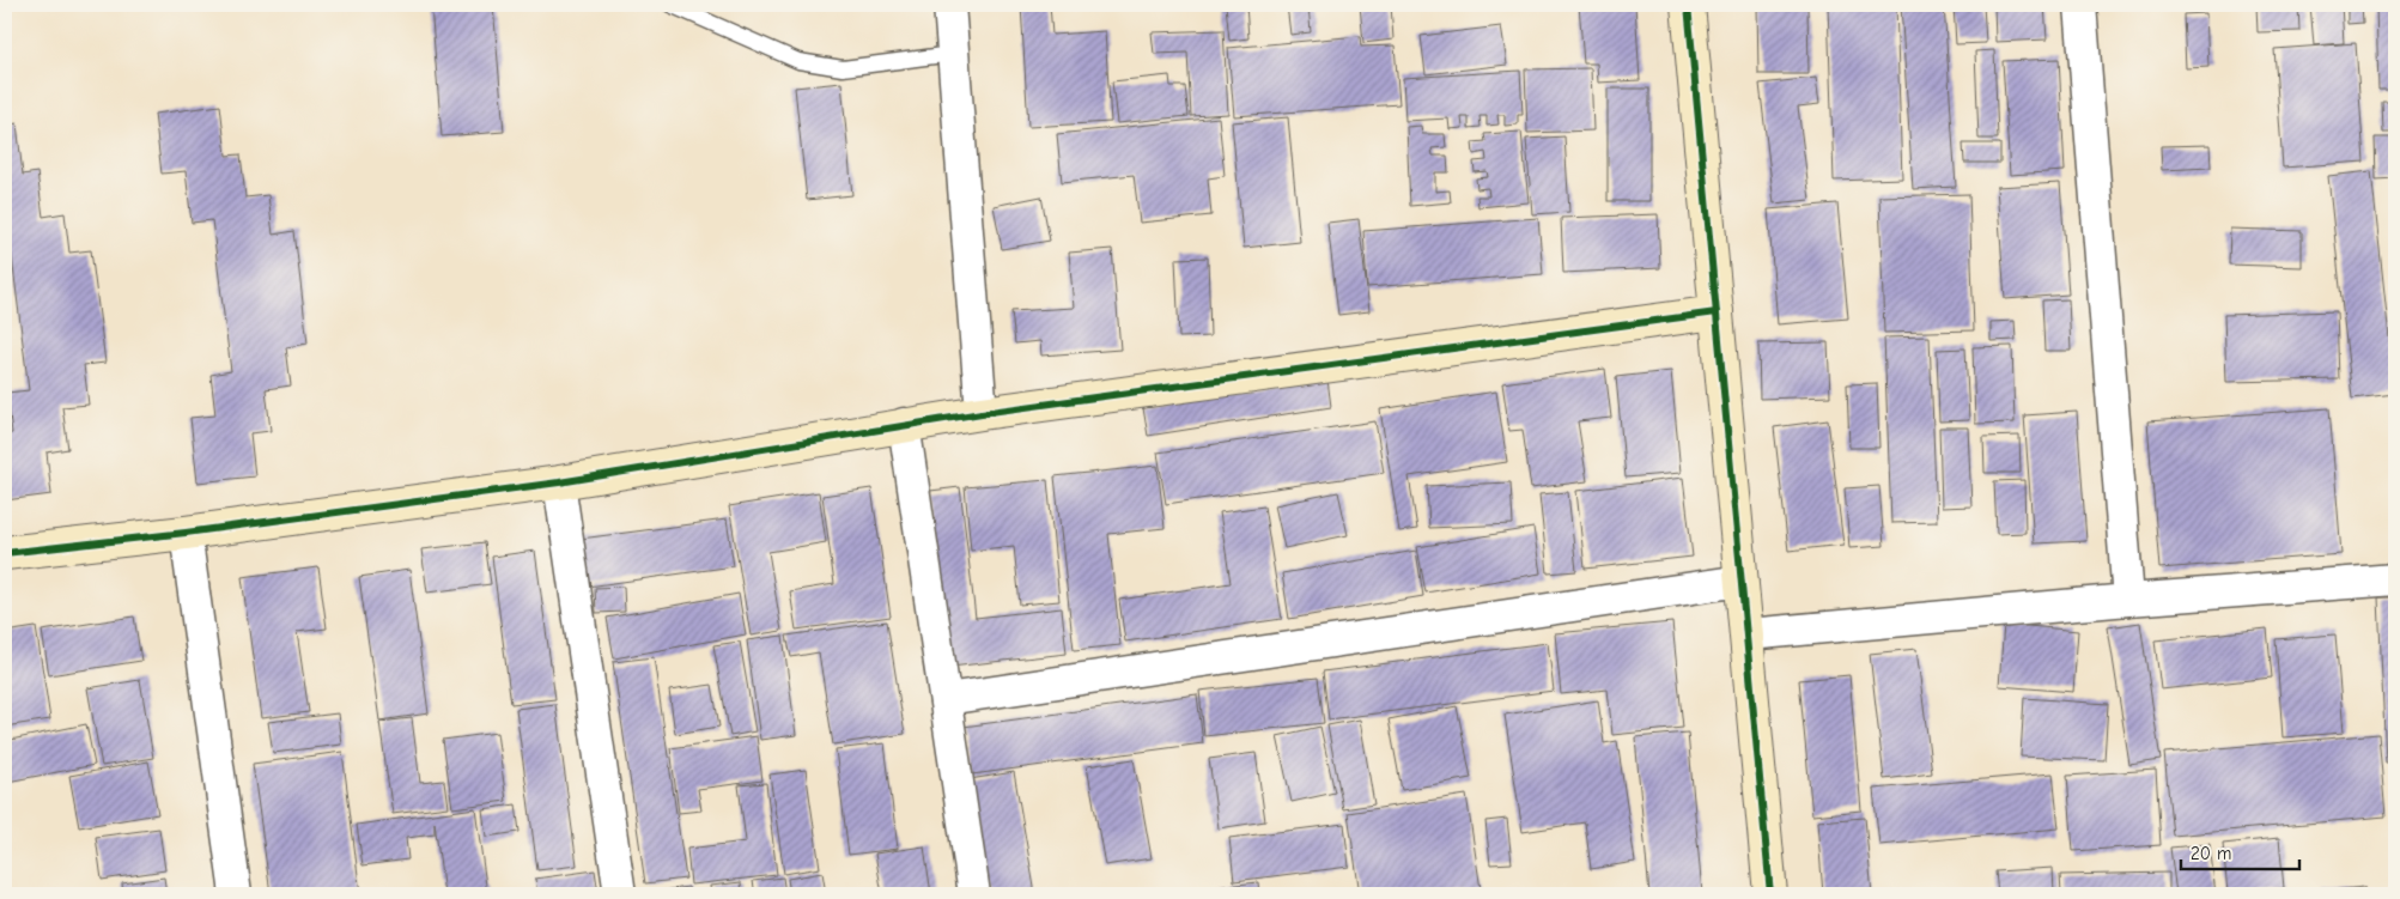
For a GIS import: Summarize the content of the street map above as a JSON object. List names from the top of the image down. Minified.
{"scale_bar":"20 m"}
